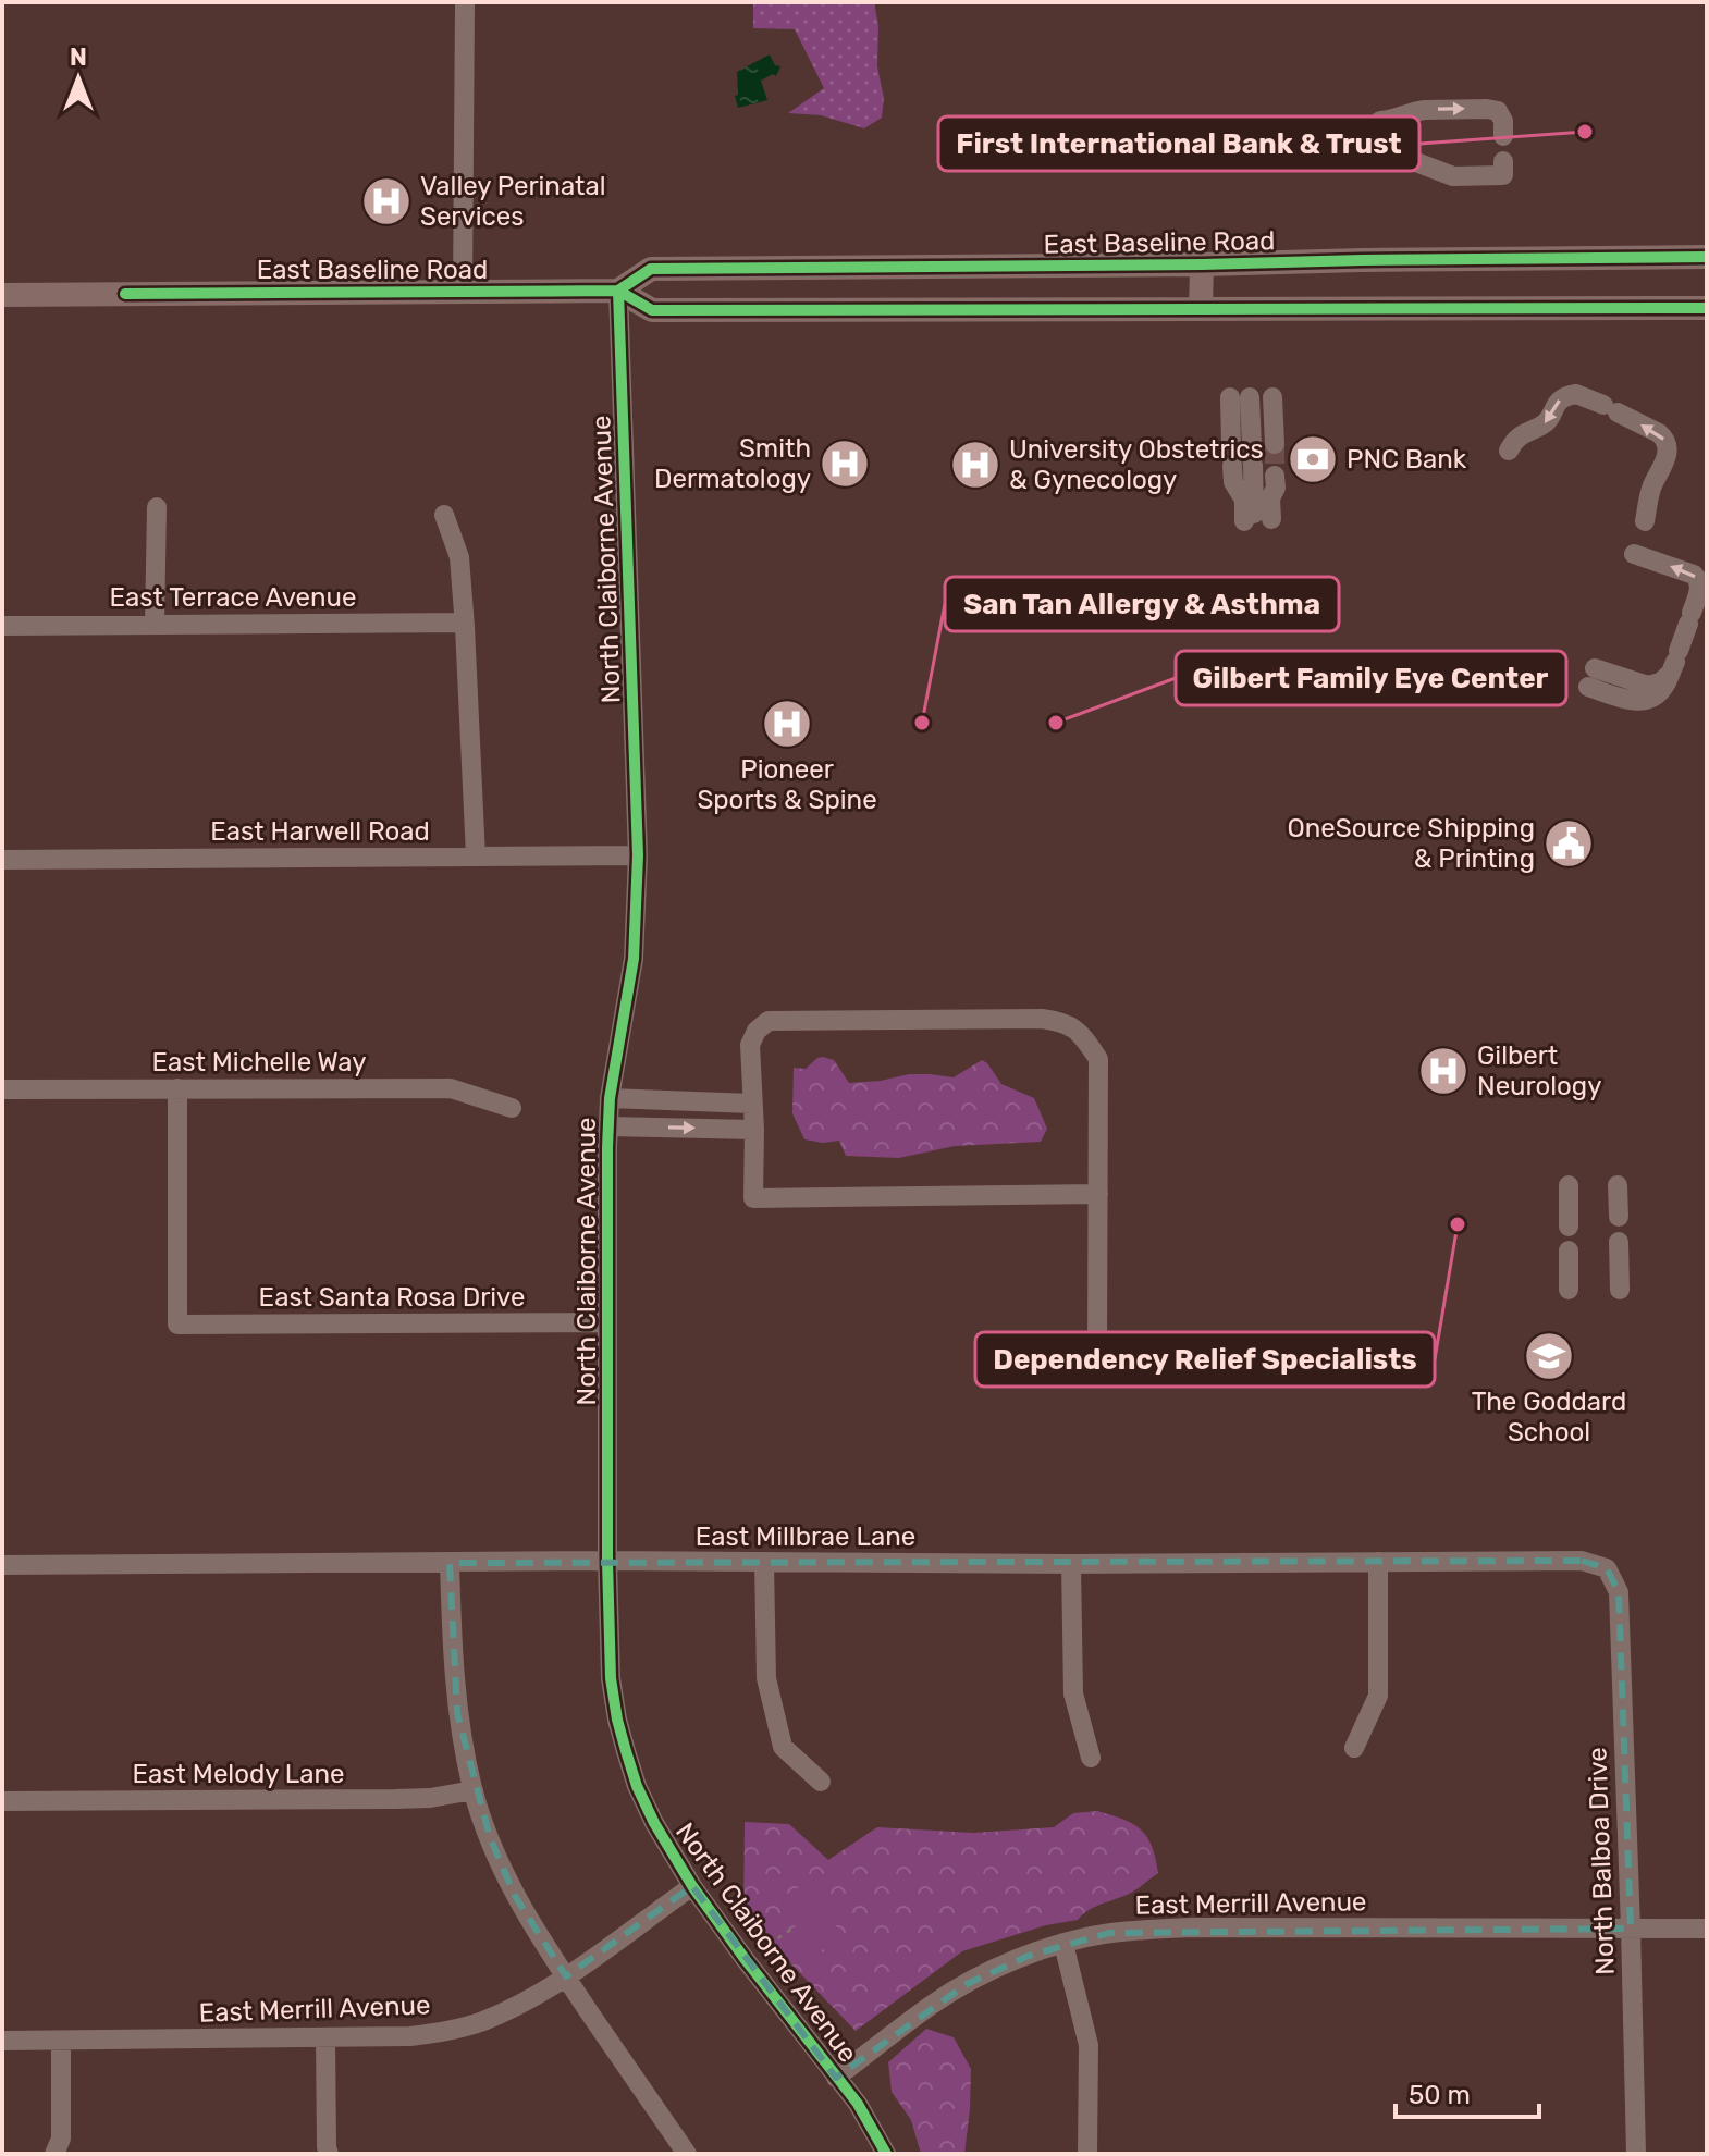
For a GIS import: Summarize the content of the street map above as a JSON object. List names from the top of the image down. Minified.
{"streets":{"main road":["East Baseline Road"],"street":["North Claiborne Avenue","East Terrace Avenue","East Harwell Road","East Michelle Way","East Santa Rosa Drive","East Millbrae Lane","East Melody Lane","North Balboa Drive","East Merrill Avenue"]},"crossings":[["East Baseline Road","North Claiborne Avenue"],["North Claiborne Avenue","East Harwell Road"],["North Claiborne Avenue","East Santa Rosa Drive"],["North Claiborne Avenue","East Millbrae Lane"],["North Claiborne Avenue","East Merrill Avenue"],["East Michelle Way","East Santa Rosa Drive"],["East Millbrae Lane","North Balboa Drive"],["North Balboa Drive","East Merrill Avenue"]],"places":{"other":["First International Bank & Trust","San Tan Allergy & Asthma","Gilbert Family Eye Center","Dependency Relief Specialists"],"hospital":["Valley Perinatal Services","Smith Dermatology","University Obstetrics & Gynecology","Pioneer Sports & Spine","Gilbert Neurology"],"bank":["PNC Bank"],"public building":["OneSource Shipping & Printing"],"school or university":["The Goddard School"]},"scale_bar":"50 m","north":"top"}
